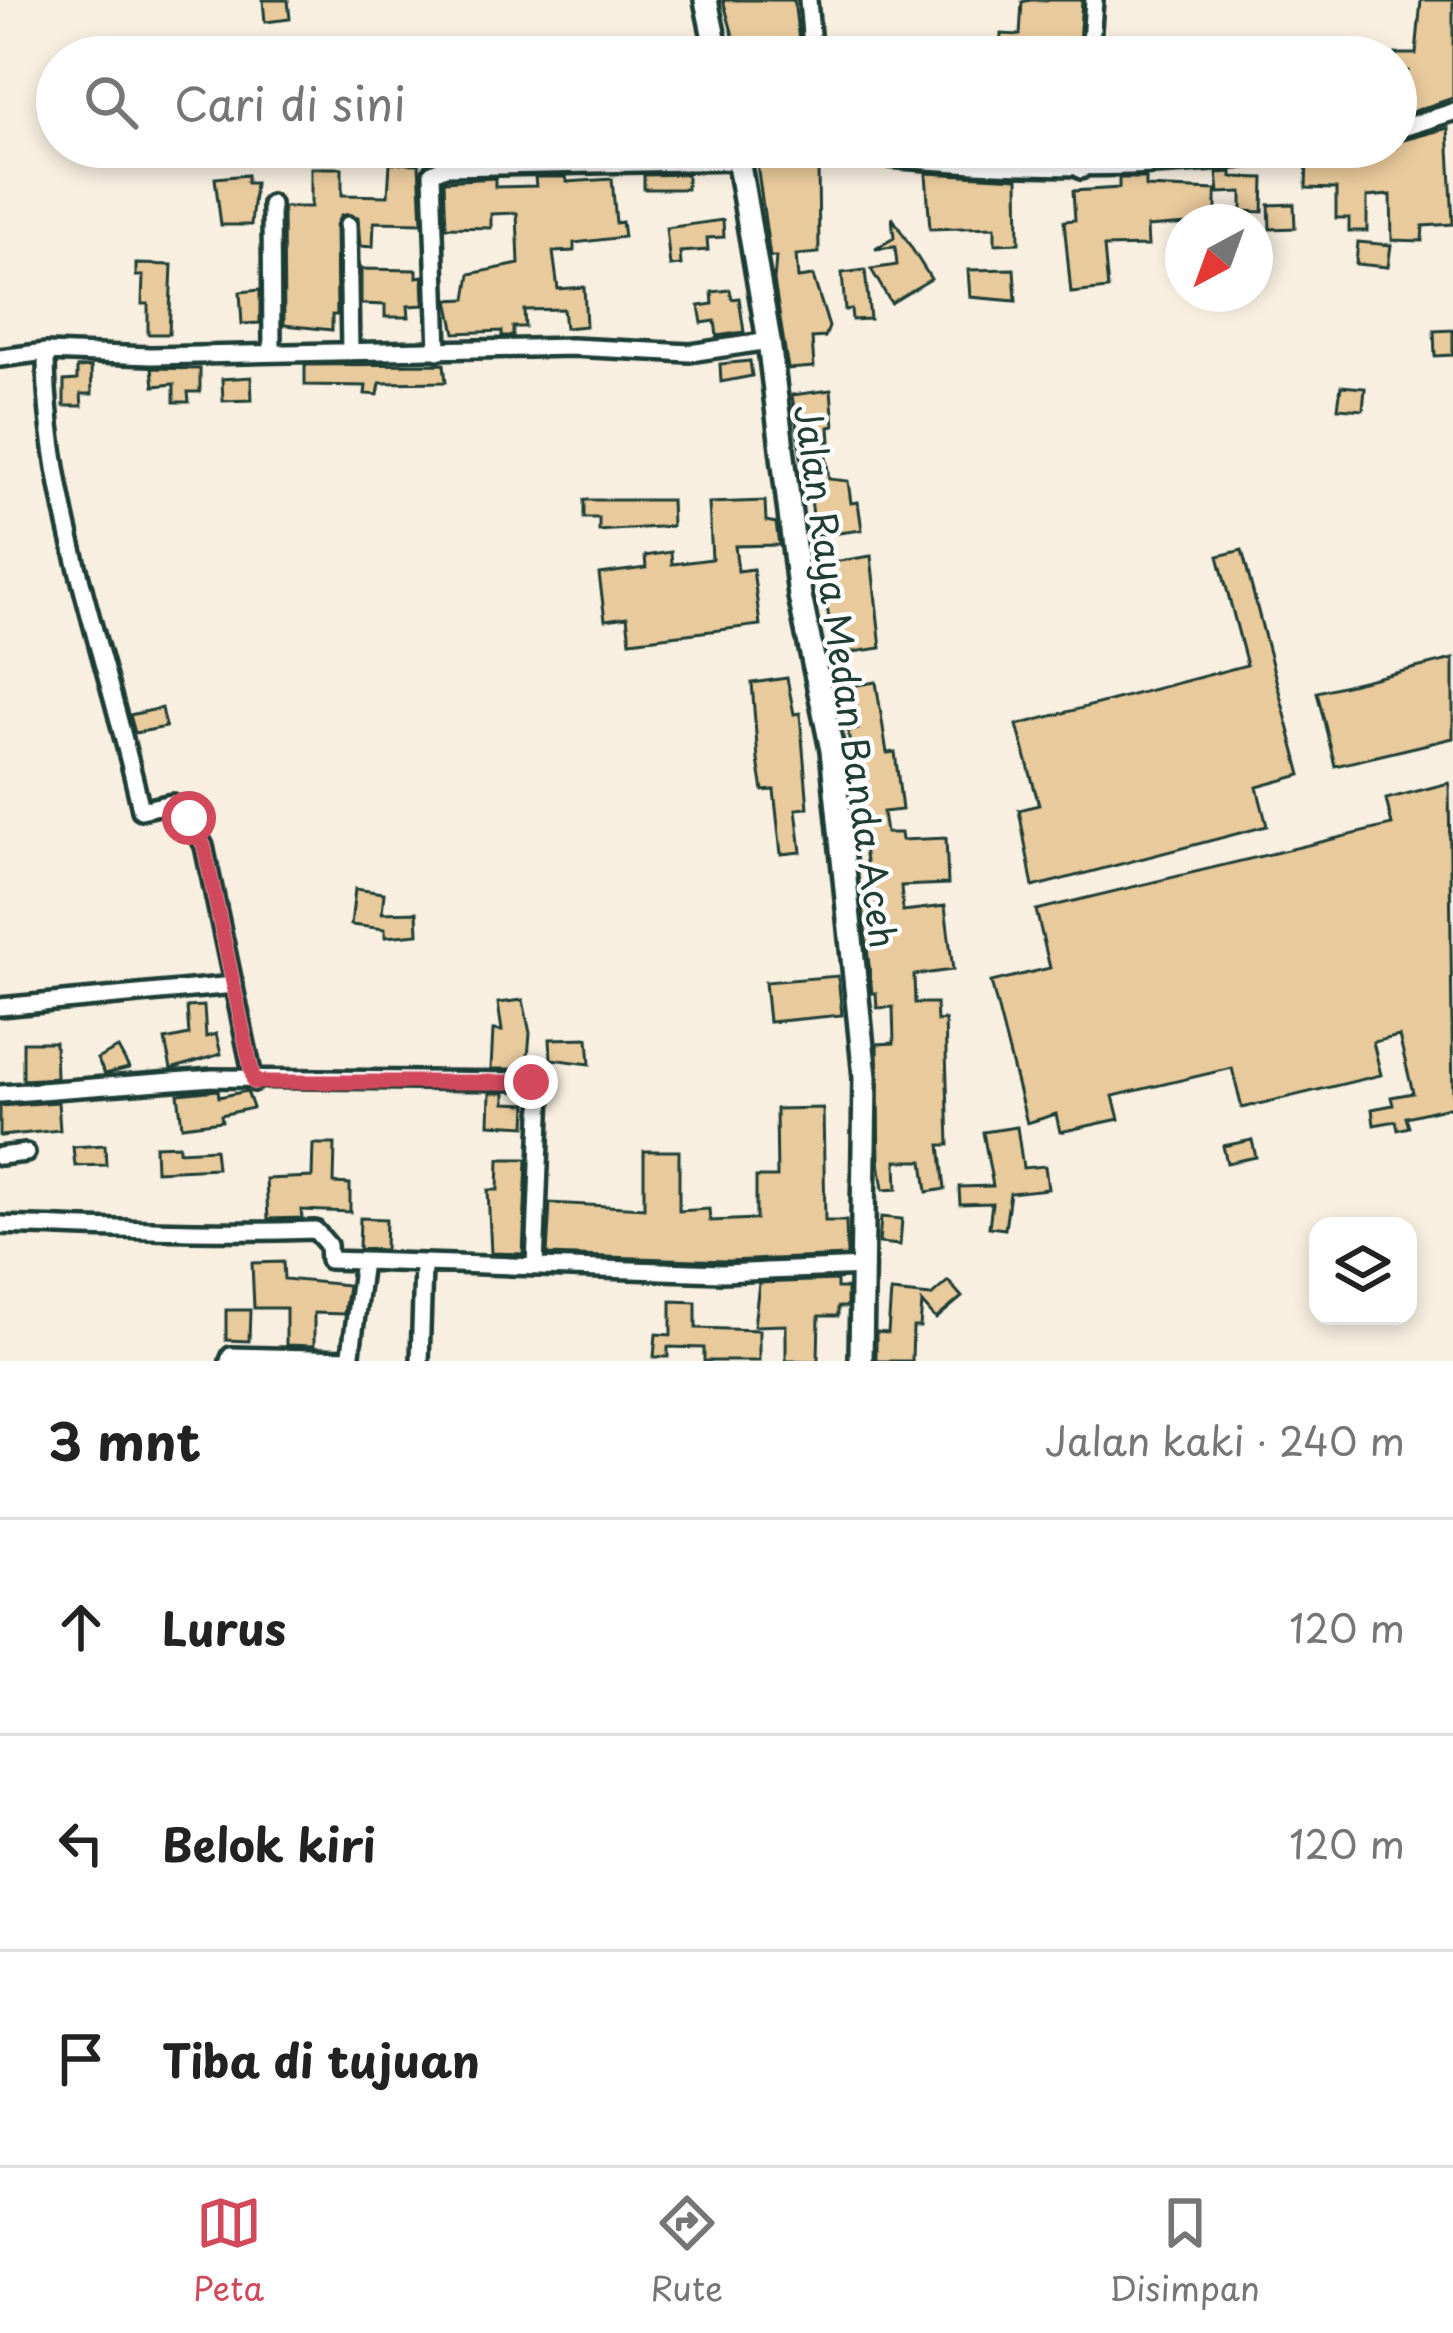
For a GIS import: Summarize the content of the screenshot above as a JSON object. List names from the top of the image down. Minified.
{"streets":{"highway":["Jalan Raya Medan Banda Aceh"]},"north":"bottom left","page":{"search":"Cari di sini","heading":["3 mnt","Jalan kaki · 240 m"],"list":[["Lurus","120 m"],["Belok kiri","120 m"],"Tiba di tujuan"],"nav":["Peta","Rute","Disimpan"]}}
